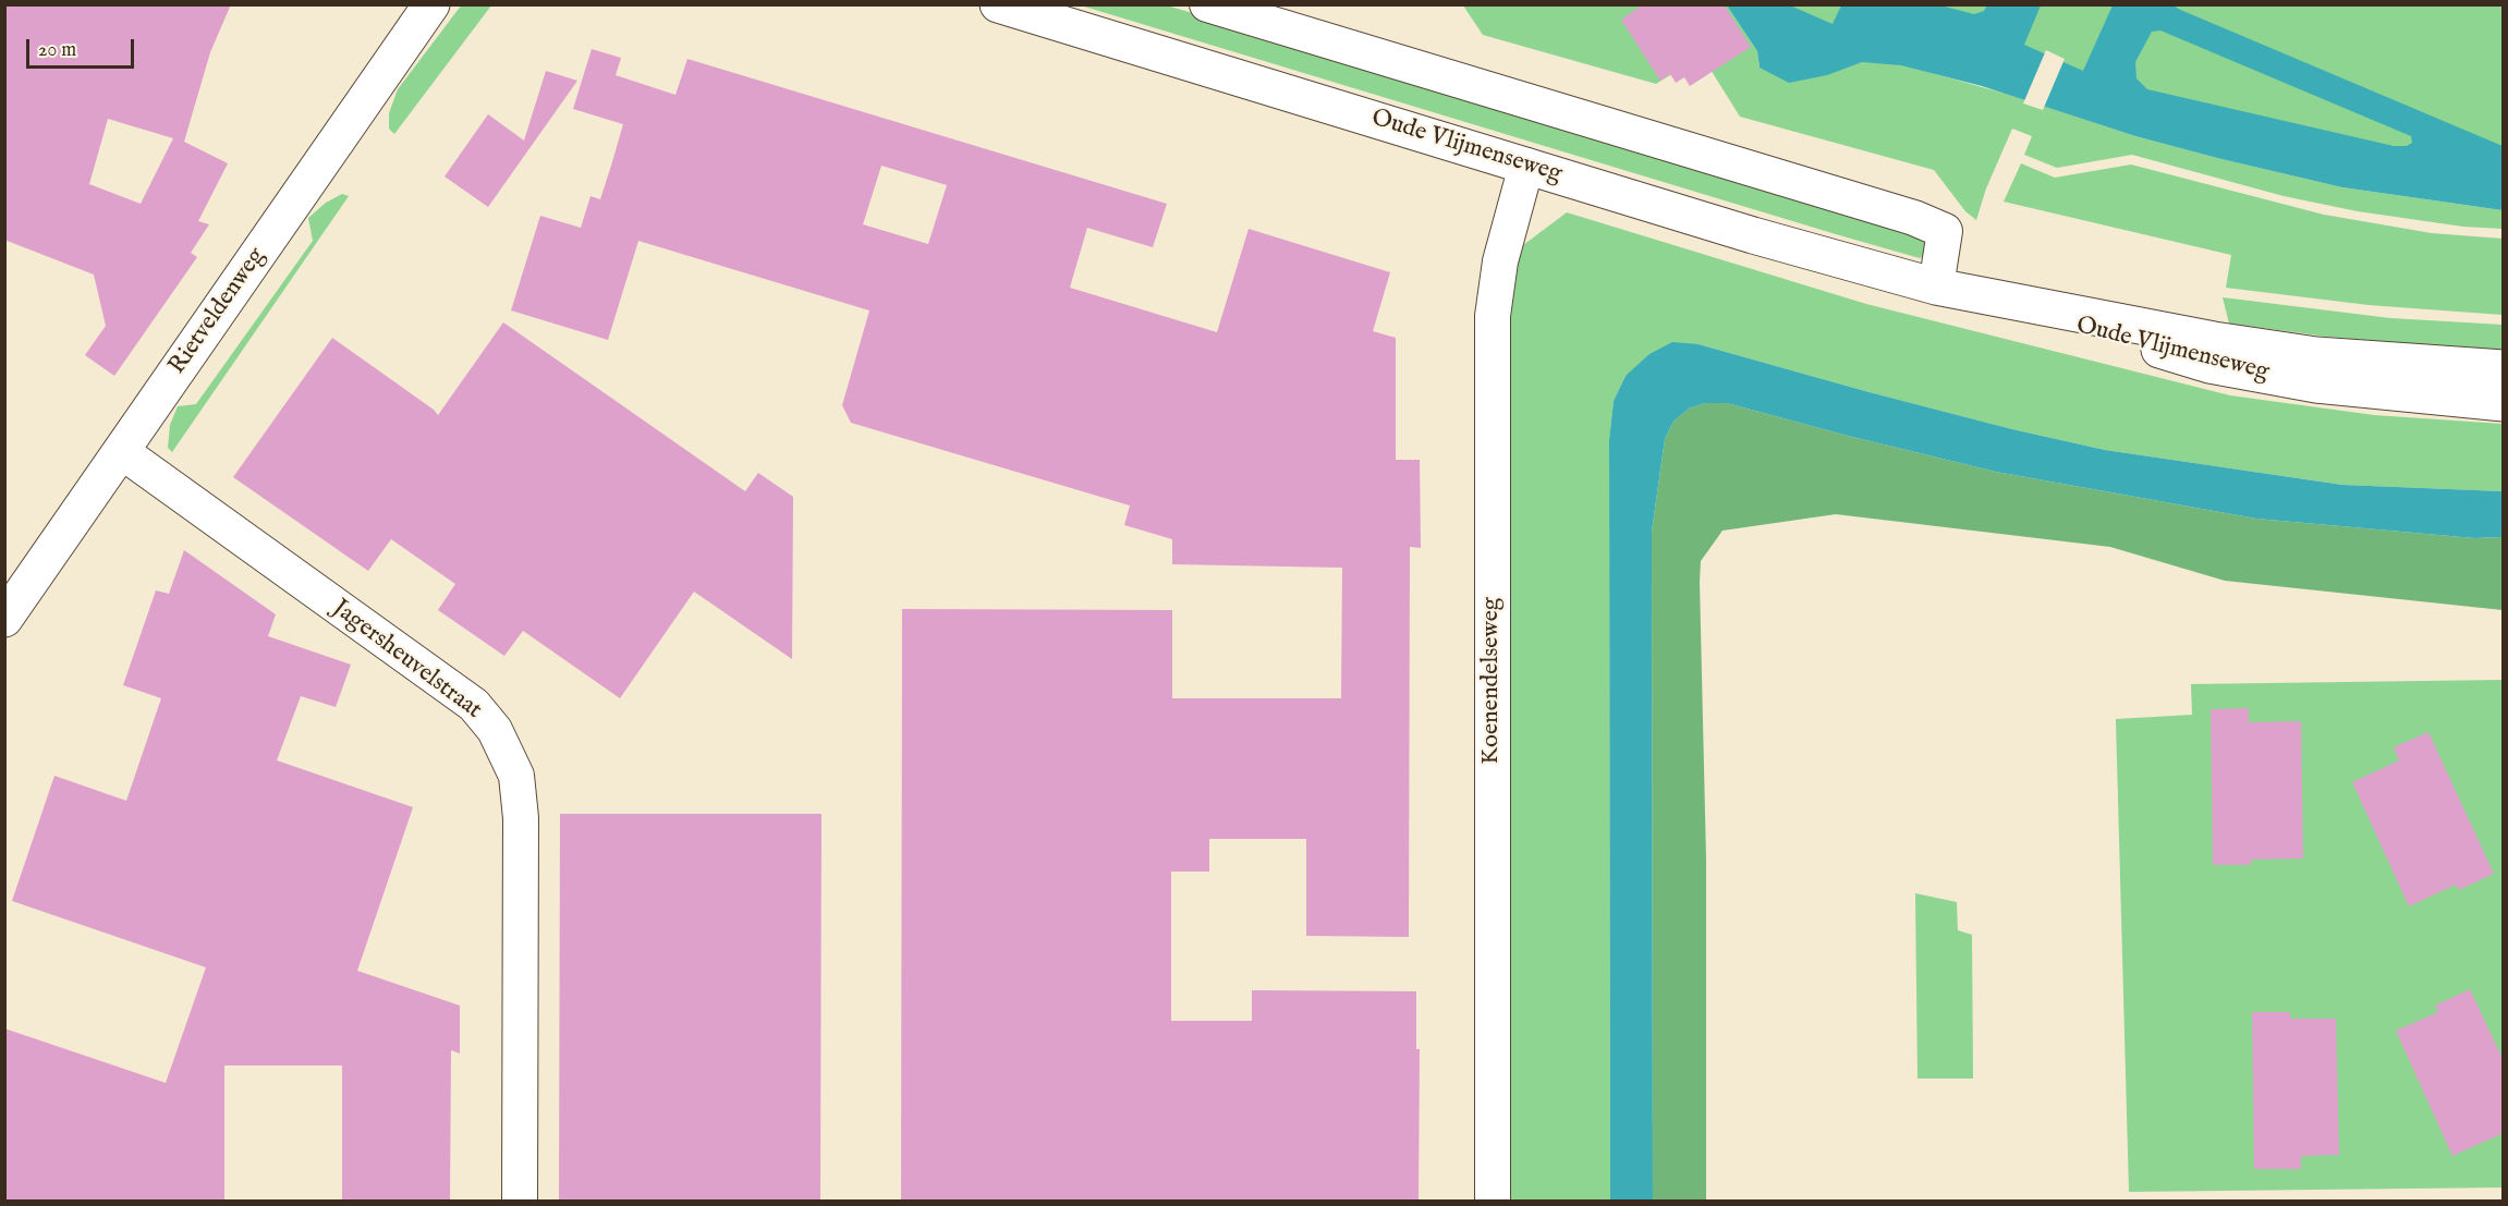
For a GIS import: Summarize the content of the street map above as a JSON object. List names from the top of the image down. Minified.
{"streets":{"street":["Oude Vlijmenseweg","Rietveldenweg","Jagersheuvelstraat","Koenendelseweg"]},"crossings":[["Oude Vlijmenseweg","Koenendelseweg"],["Rietveldenweg","Jagersheuvelstraat"]],"scale_bar":"20 m"}
